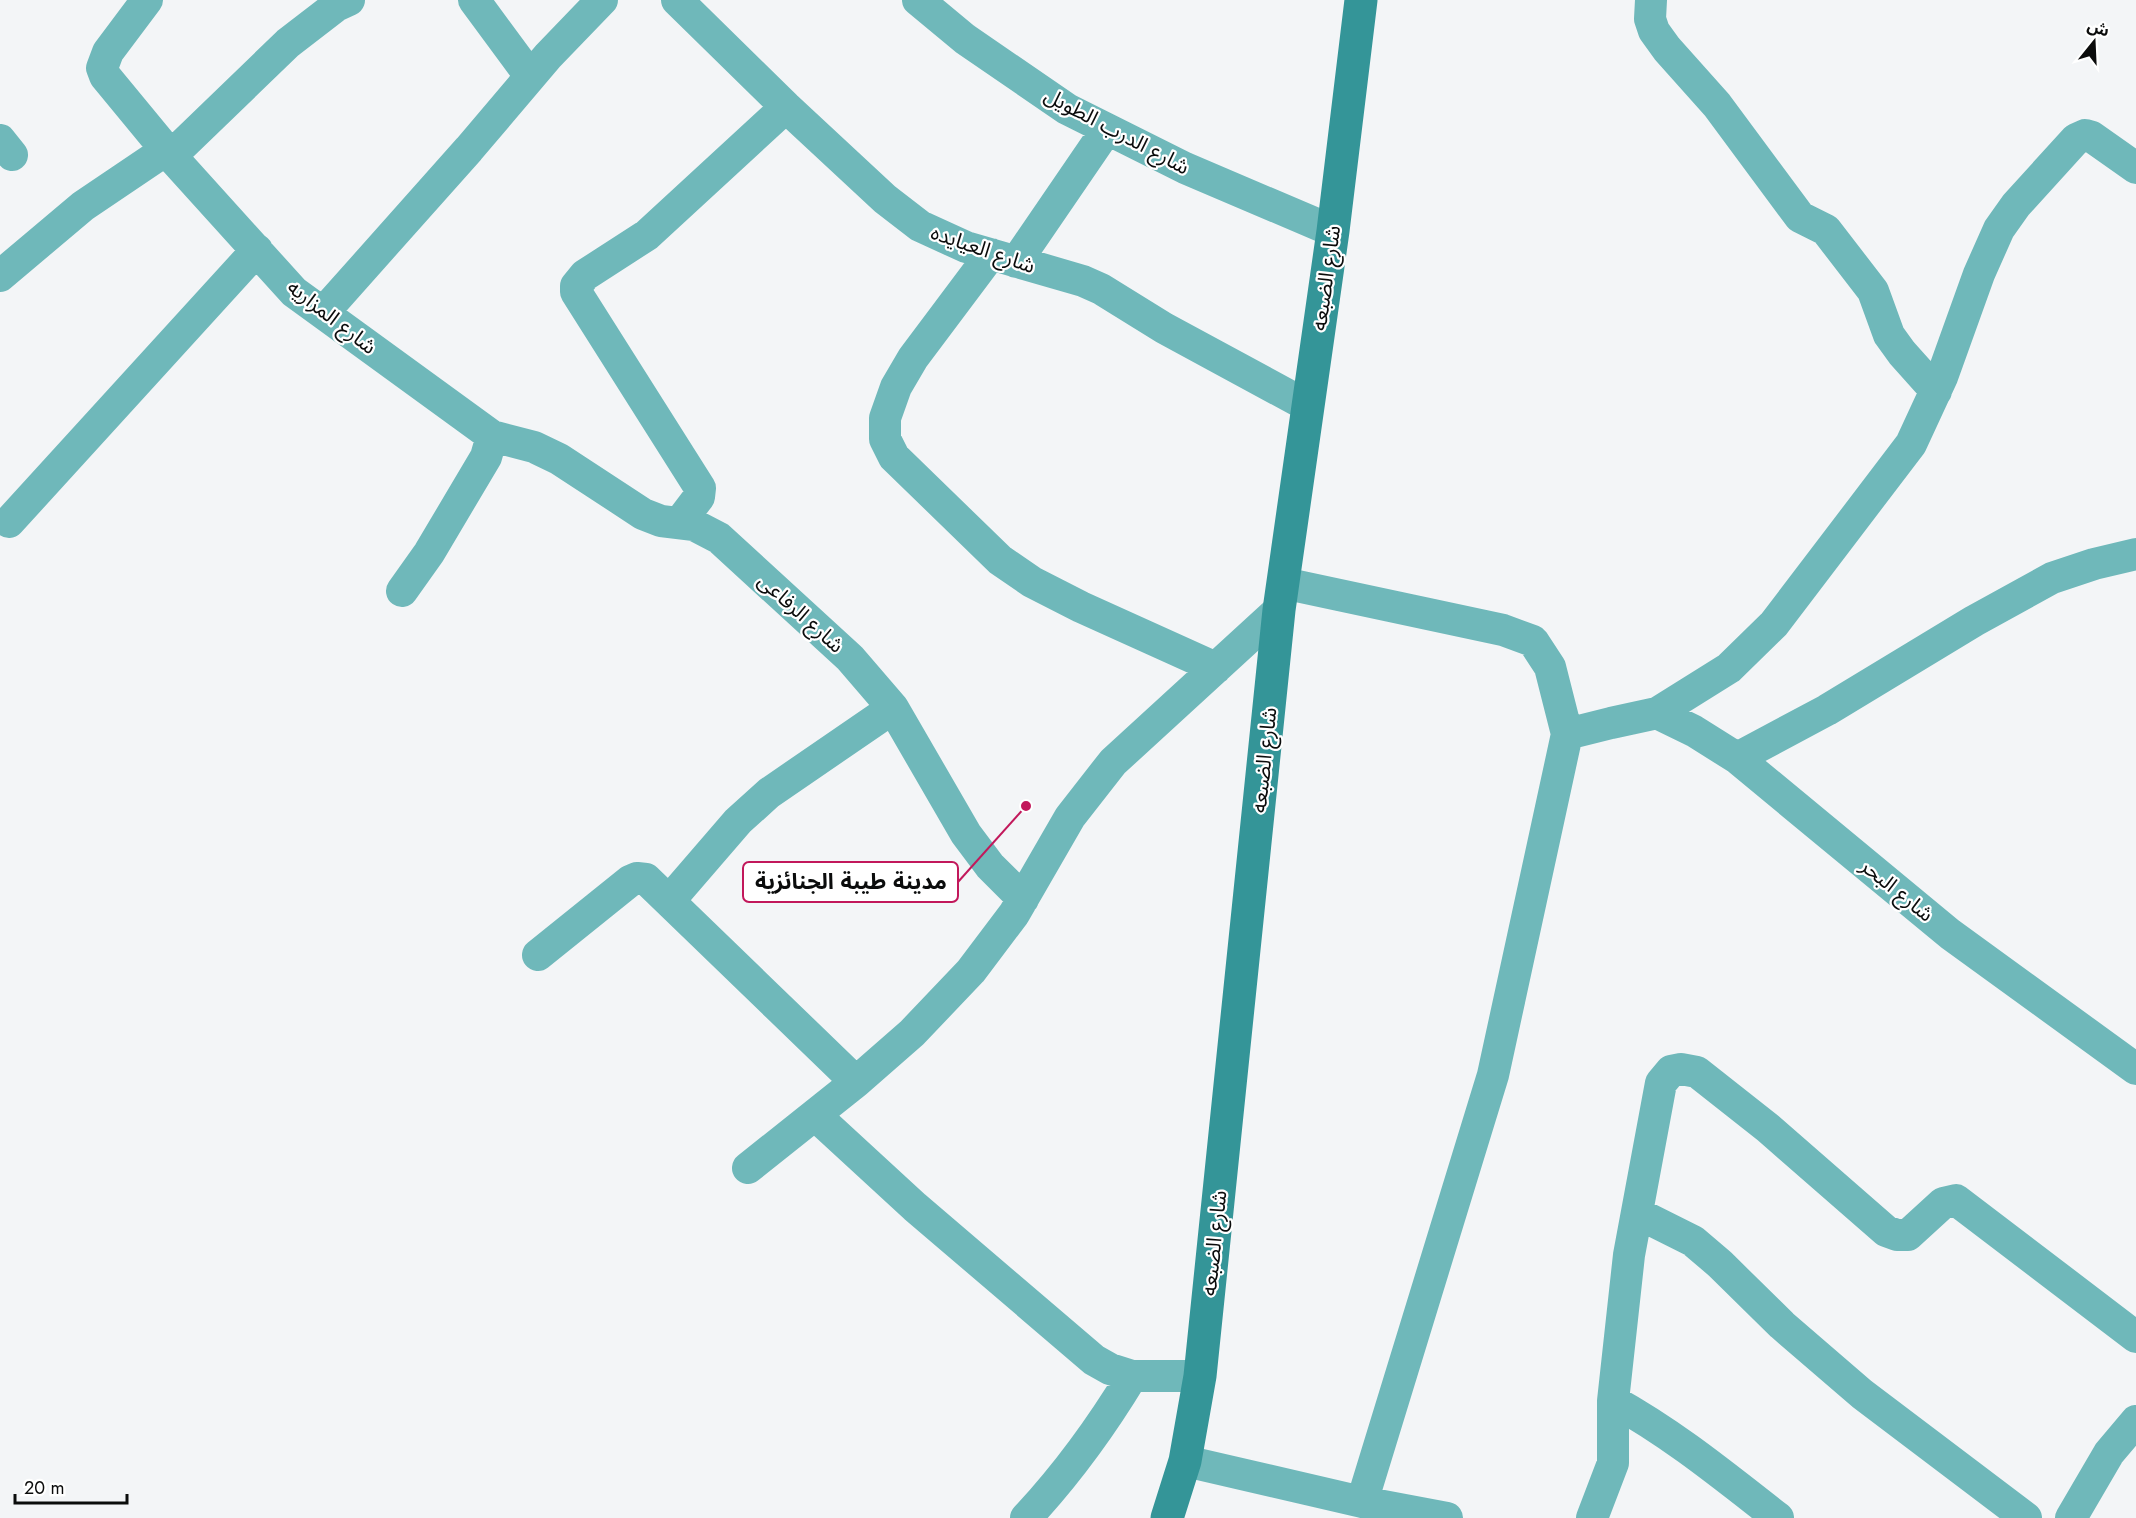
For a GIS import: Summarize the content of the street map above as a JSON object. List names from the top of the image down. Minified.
{"streets":{"street":["شارع الدرب الطويل","شارع العيايده","شارع الضبعه","شارع المزاريه","شارع الرفاعى","شارع البحر"]},"crossings":[["شارع الدرب الطويل","شارع الضبعه"],["شارع العيايده","شارع الضبعه"],["شارع المزاريه","شارع الرفاعى"]],"places":["مدينة طيبة الجنائزية"],"scale_bar":"20 m","north":"top"}
